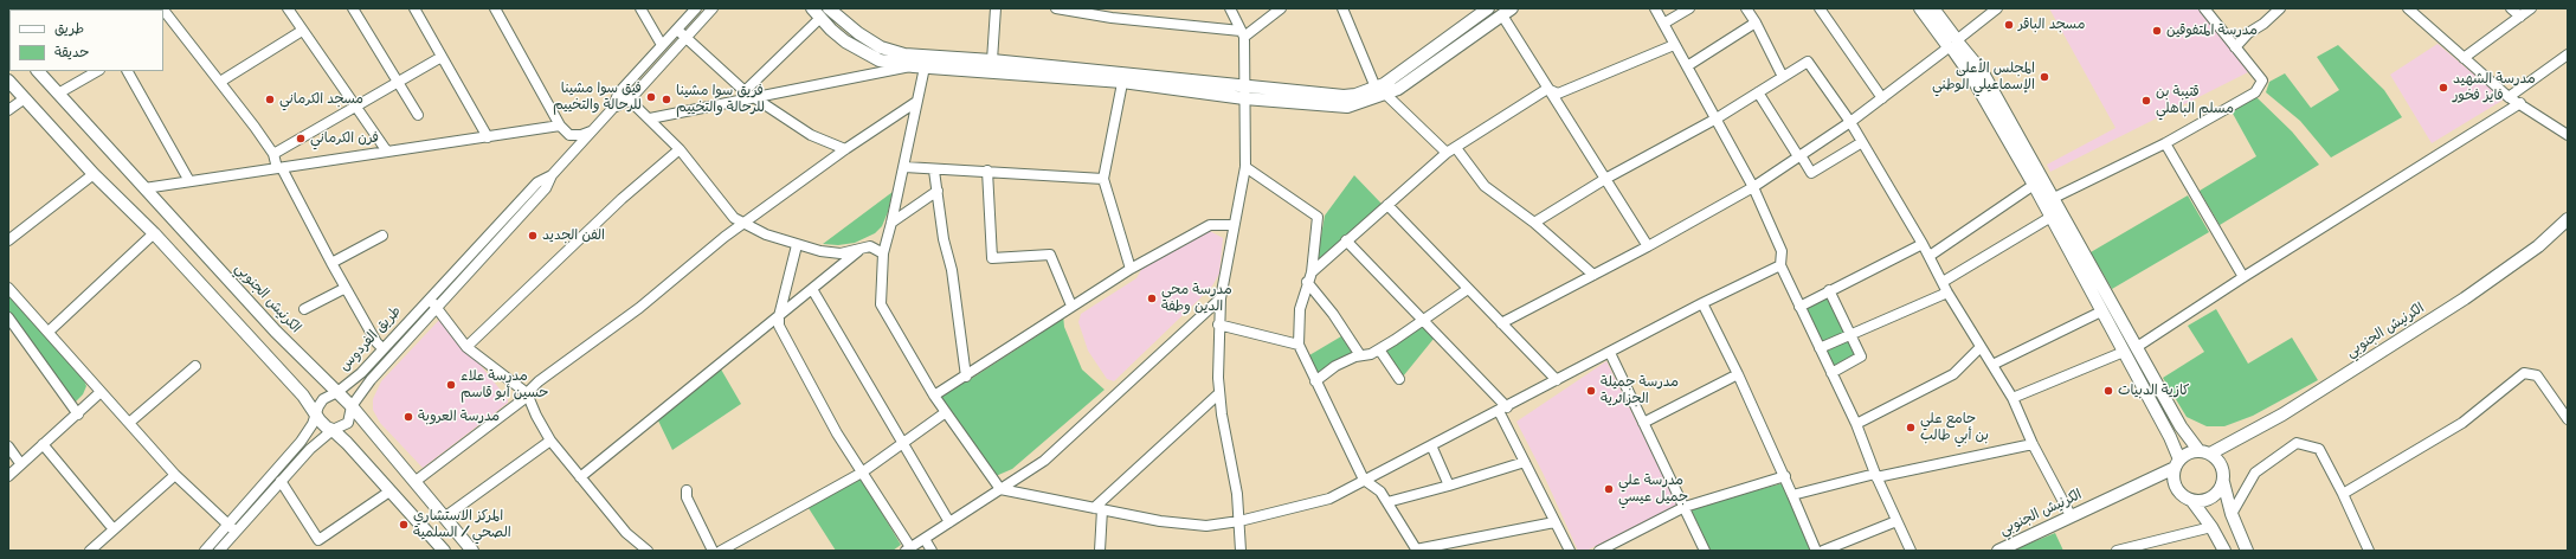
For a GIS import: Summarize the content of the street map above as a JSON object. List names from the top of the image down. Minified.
{"streets":{"main road":["الكرنيش الجنوبي"],"street":["طريق الفردوس"]},"crossings":[["الكرنيش الجنوبي","طريق الفردوس"]],"places":["مسجد الباقر","مدرسة المتفوقين","المجلس الأعلى الإسماعيلي الوطني","مدرسة الشهيد فايز فخور","فيق سوا مشينا للرحالة والتخييم","مسجد الكرماني","فريق سوا مشينا للرحالة والتخييم","قتيبة بن مسلم الباهلي","فرن الكرماني","الفن الجديد","مدرسة محي الدين وطفة","مدرسة علاء حسين أبو قاسم","مدرسة جميلة الجزائرية","كازية الدبيات","مدرسة العروبة","جامع علي بن أبي طالب","مدرسة علي جميل عيسي","المركز الاستشاري الصحي / السلمية"],"legend":["طريق","حديقة"]}
